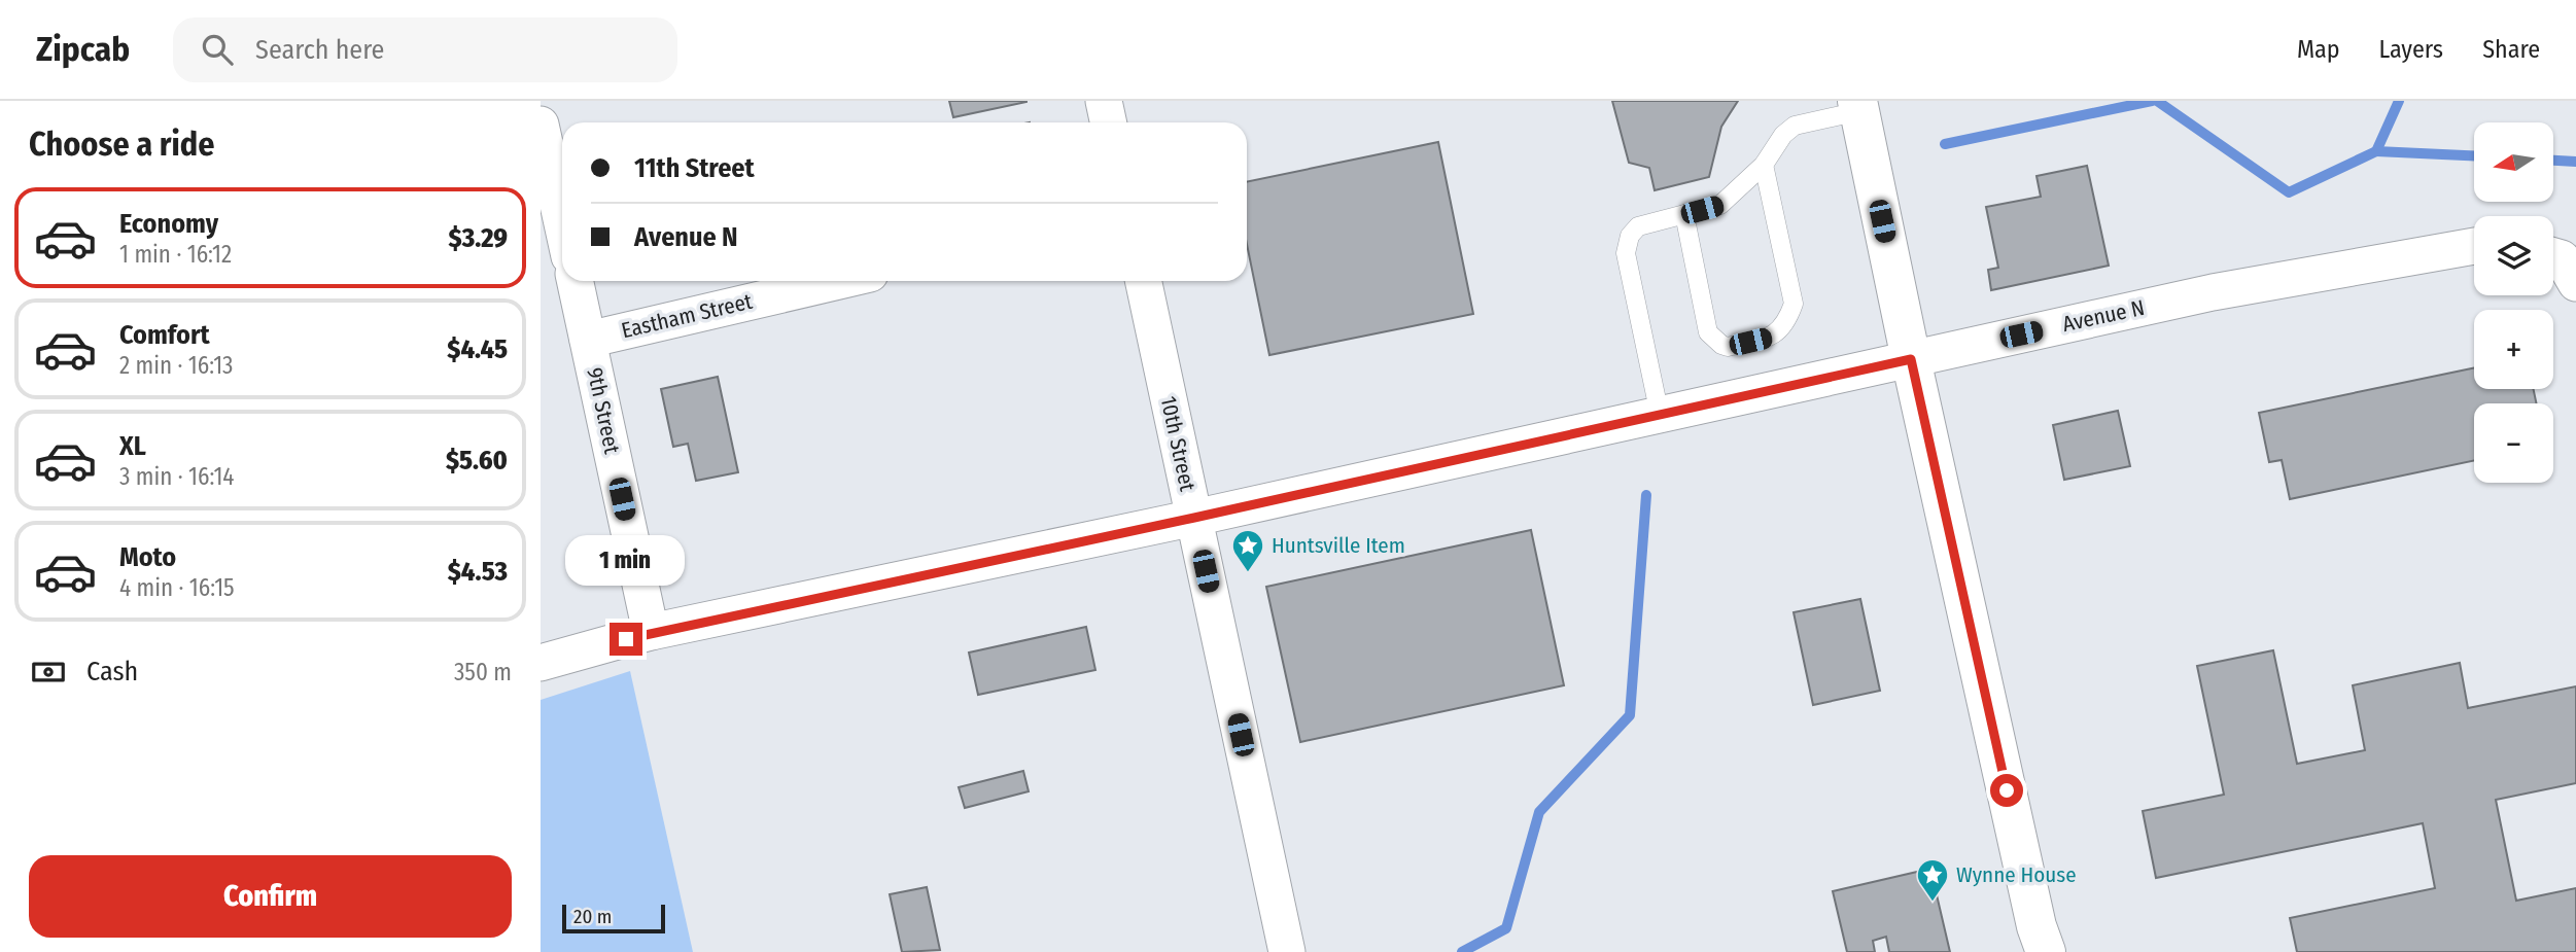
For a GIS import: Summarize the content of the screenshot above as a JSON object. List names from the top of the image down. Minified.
{"streets":{"street":["Eastham Street","Avenue N","9th Street","10th Street"]},"crossings":[["Eastham Street","9th Street"],["Avenue N","9th Street"],["Avenue N","10th Street"]],"places":{"place":["Huntsville Item","Wynne House"]},"scale_bar":"20 m","north":"left","page":{"header":"Zipcab","search":"Search here","nav":["Map","Layers","Share"],"heading":"Choose a ride","map_buttons":["+","−"],"banner":["11th Street","Avenue N"],"list":[{"name":"Economy","note":"1 min · 16:12","value":"$3.29"},{"name":"Comfort","note":"2 min · 16:13","value":"$4.45"},{"name":"XL","note":"3 min · 16:14","value":"$5.60"},{"name":"Moto","note":"4 min · 16:15","value":"$4.53"}],"bubble":"1 min","pay":["Cash","350 m"],"buttons":"Confirm","scale":"20 m"}}
